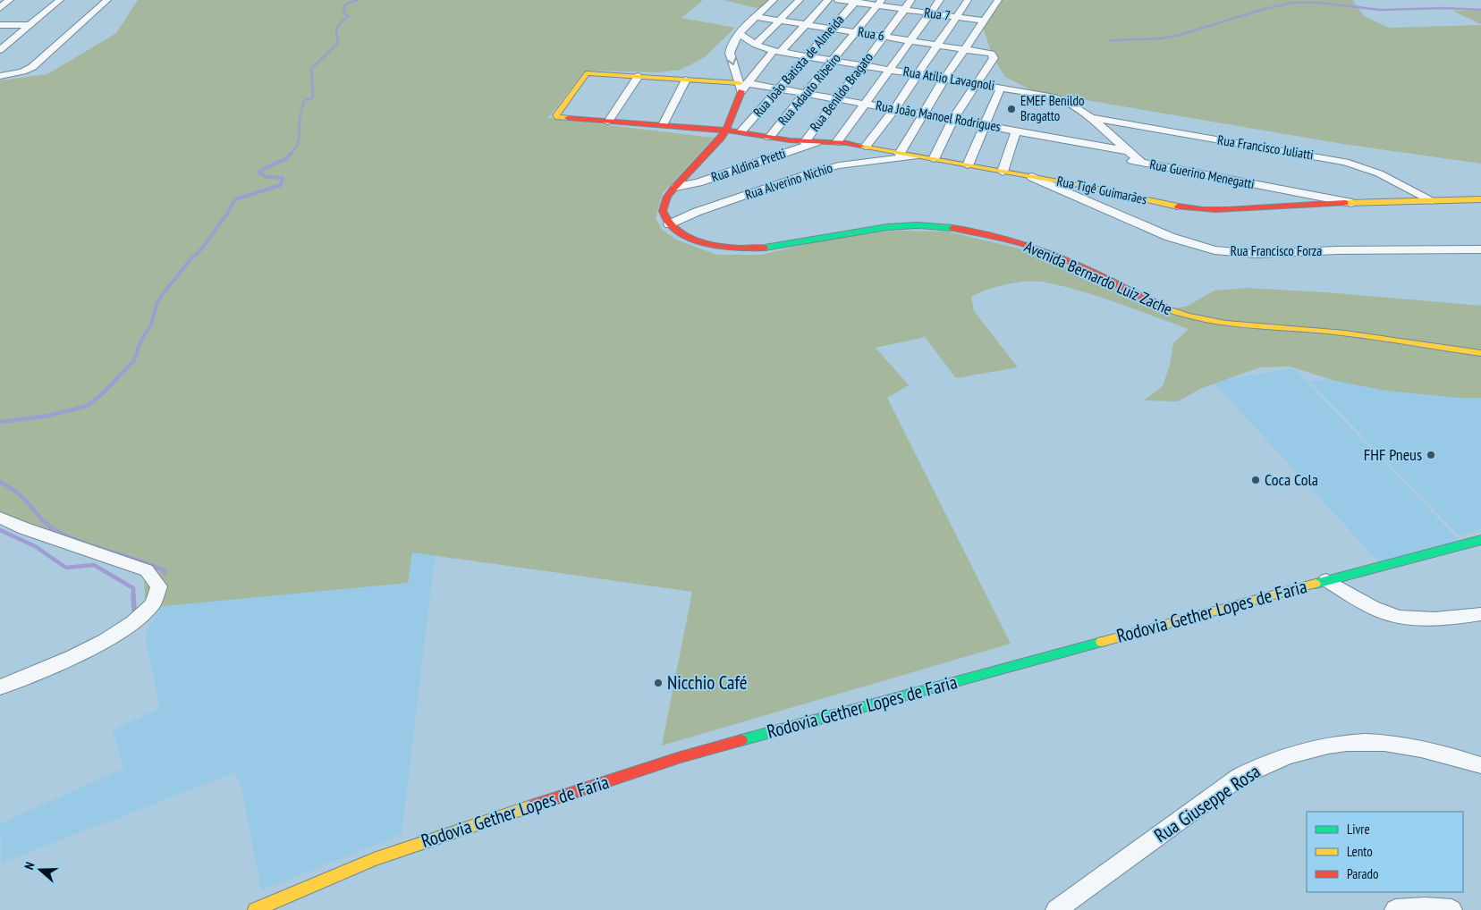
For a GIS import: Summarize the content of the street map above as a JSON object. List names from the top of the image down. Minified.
{"streets":{"street":["Rua 7","Rua 6","Rua João Batista de Almeida","Rua Atílio Lavagnoli","Rua Adauto Ribeiro","Rua Benildo Bragato","Rua João Manoel Rodrigues","Rua Francisco Juliatti","Rua Aldina Pretti","Rua Guerino Menegatti","Rua Alverino Nichio","Rua Tigê Guimarães","Rua Francisco Forza","Avenida Bernardo Luiz Zache","Rodovia Gether Lopes de Faria","Rua Giuseppe Rosa"]},"crossings":[["Rua 7","Rua João Batista de Almeida"],["Rua 7","Rua Adauto Ribeiro"],["Rua 7","Rua Benildo Bragato"],["Rua 6","Rua João Batista de Almeida"],["Rua 6","Rua Atílio Lavagnoli"],["Rua 6","Rua Adauto Ribeiro"],["Rua 6","Rua Benildo Bragato"],["Rua João Batista de Almeida","Rua Atílio Lavagnoli"],["Rua João Batista de Almeida","Rua João Manoel Rodrigues"],["Rua João Batista de Almeida","Rua Tigê Guimarães"],["Rua Atílio Lavagnoli","Rua Adauto Ribeiro"],["Rua Atílio Lavagnoli","Rua Benildo Bragato"],["Rua Atílio Lavagnoli","Rua João Manoel Rodrigues"],["Rua Atílio Lavagnoli","Rua Francisco Juliatti"],["Rua Atílio Lavagnoli","Rua Guerino Menegatti"],["Rua Adauto Ribeiro","Rua João Manoel Rodrigues"],["Rua Adauto Ribeiro","Rua Tigê Guimarães"],["Rua Benildo Bragato","Rua João Manoel Rodrigues"],["Rua Benildo Bragato","Rua Tigê Guimarães"],["Rua João Manoel Rodrigues","Rua Guerino Menegatti"],["Rua Francisco Juliatti","Rua Tigê Guimarães"],["Rua Aldina Pretti","Rua Tigê Guimarães"],["Rua Guerino Menegatti","Rua Tigê Guimarães"],["Rua Alverino Nichio","Rua Tigê Guimarães"],["Rua Alverino Nichio","Avenida Bernardo Luiz Zache"],["Rua Tigê Guimarães","Rua Francisco Forza"]],"places":["EMEF Benildo Bragatto","FHF Pneus","Coca Cola","Nicchio Café"],"legend":["Livre","Lento","Parado"],"north":"left"}
